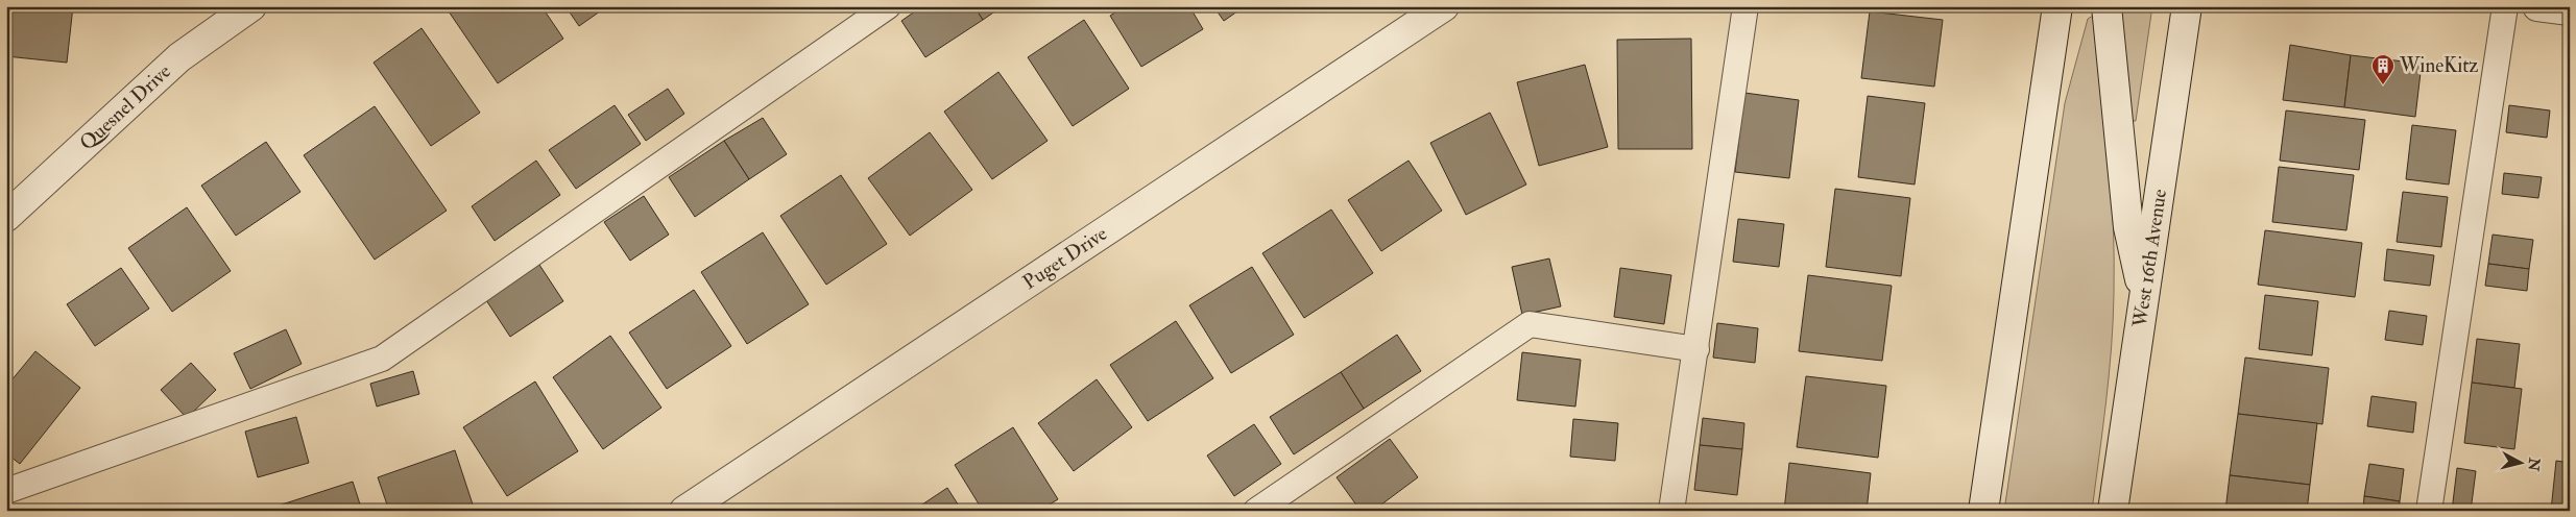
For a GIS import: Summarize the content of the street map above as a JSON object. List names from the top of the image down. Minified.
{"streets":{"main road":["Quesnel Drive","Puget Drive","West 16th Avenue"]},"places":{"building":["WineKitz"]},"north":"right"}
